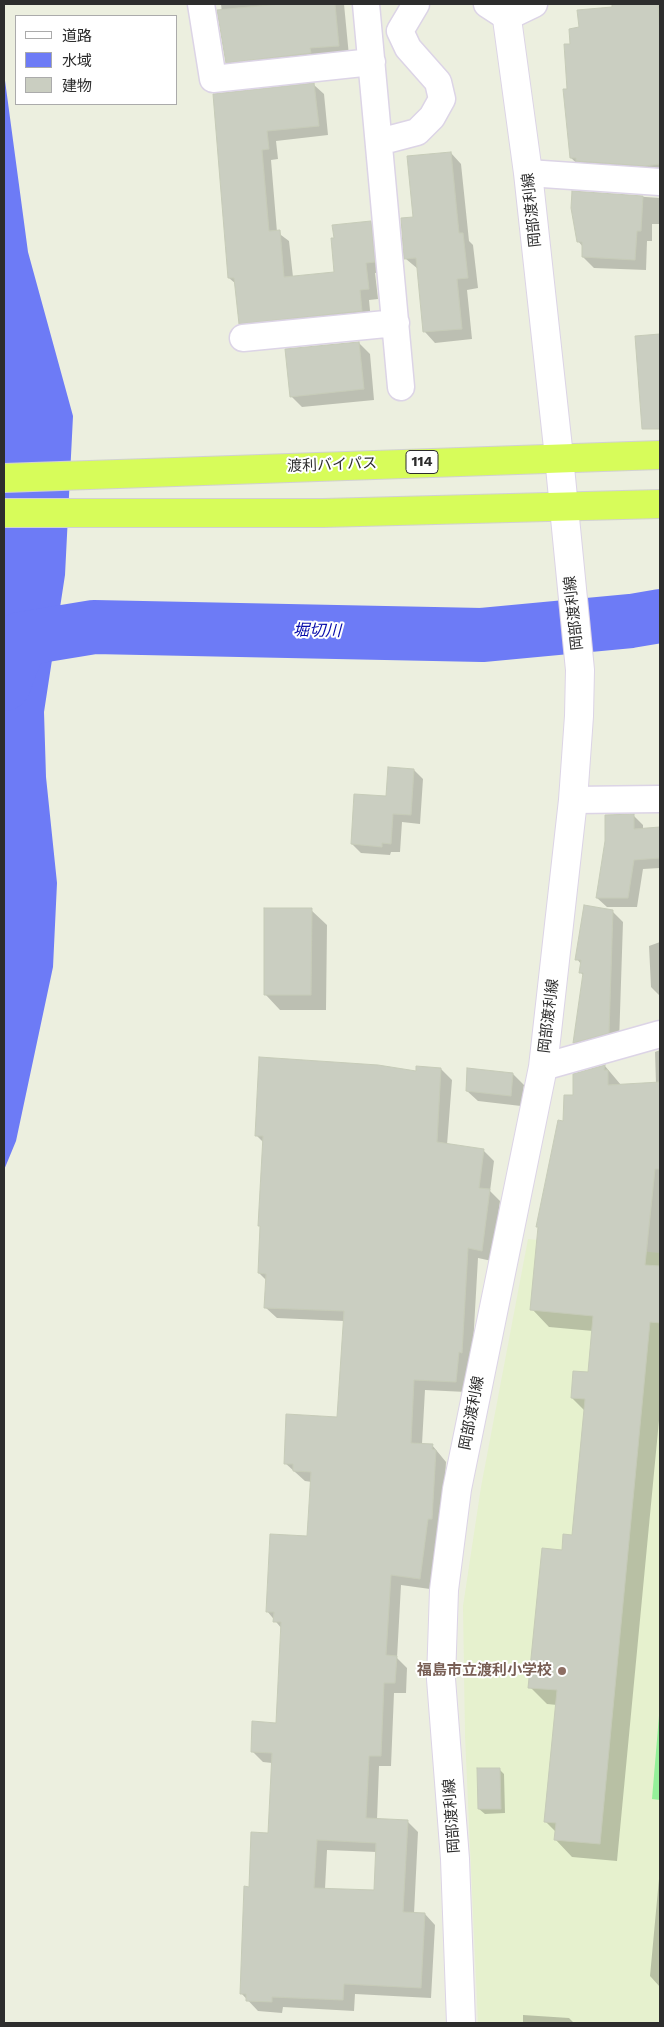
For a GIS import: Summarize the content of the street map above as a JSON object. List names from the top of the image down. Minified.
{"streets":{"highway":["114","渡利バイパス"],"main road":["岡部渡利線"]},"crossings":[["岡部渡利線","渡利バイパス"]],"water":["堀切川"],"places":["福島市立渡利小学校"],"legend":["道路","水域","建物"]}
